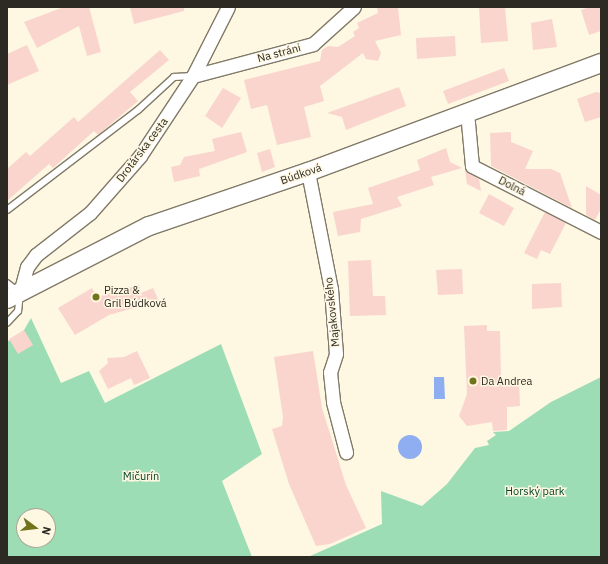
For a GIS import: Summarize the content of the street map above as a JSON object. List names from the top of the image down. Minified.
{"streets":{"street":["Na stráni","Drotárska cesta","Búdková","Dolná","Majakovského"]},"crossings":[["Na stráni","Drotárska cesta"],["Drotárska cesta","Búdková"],["Búdková","Dolná"],["Búdková","Majakovského"]],"parks":["Mičurín","Horský park"],"places":["Pizza & Gril Búdková","Da Andrea"],"north":"right"}
